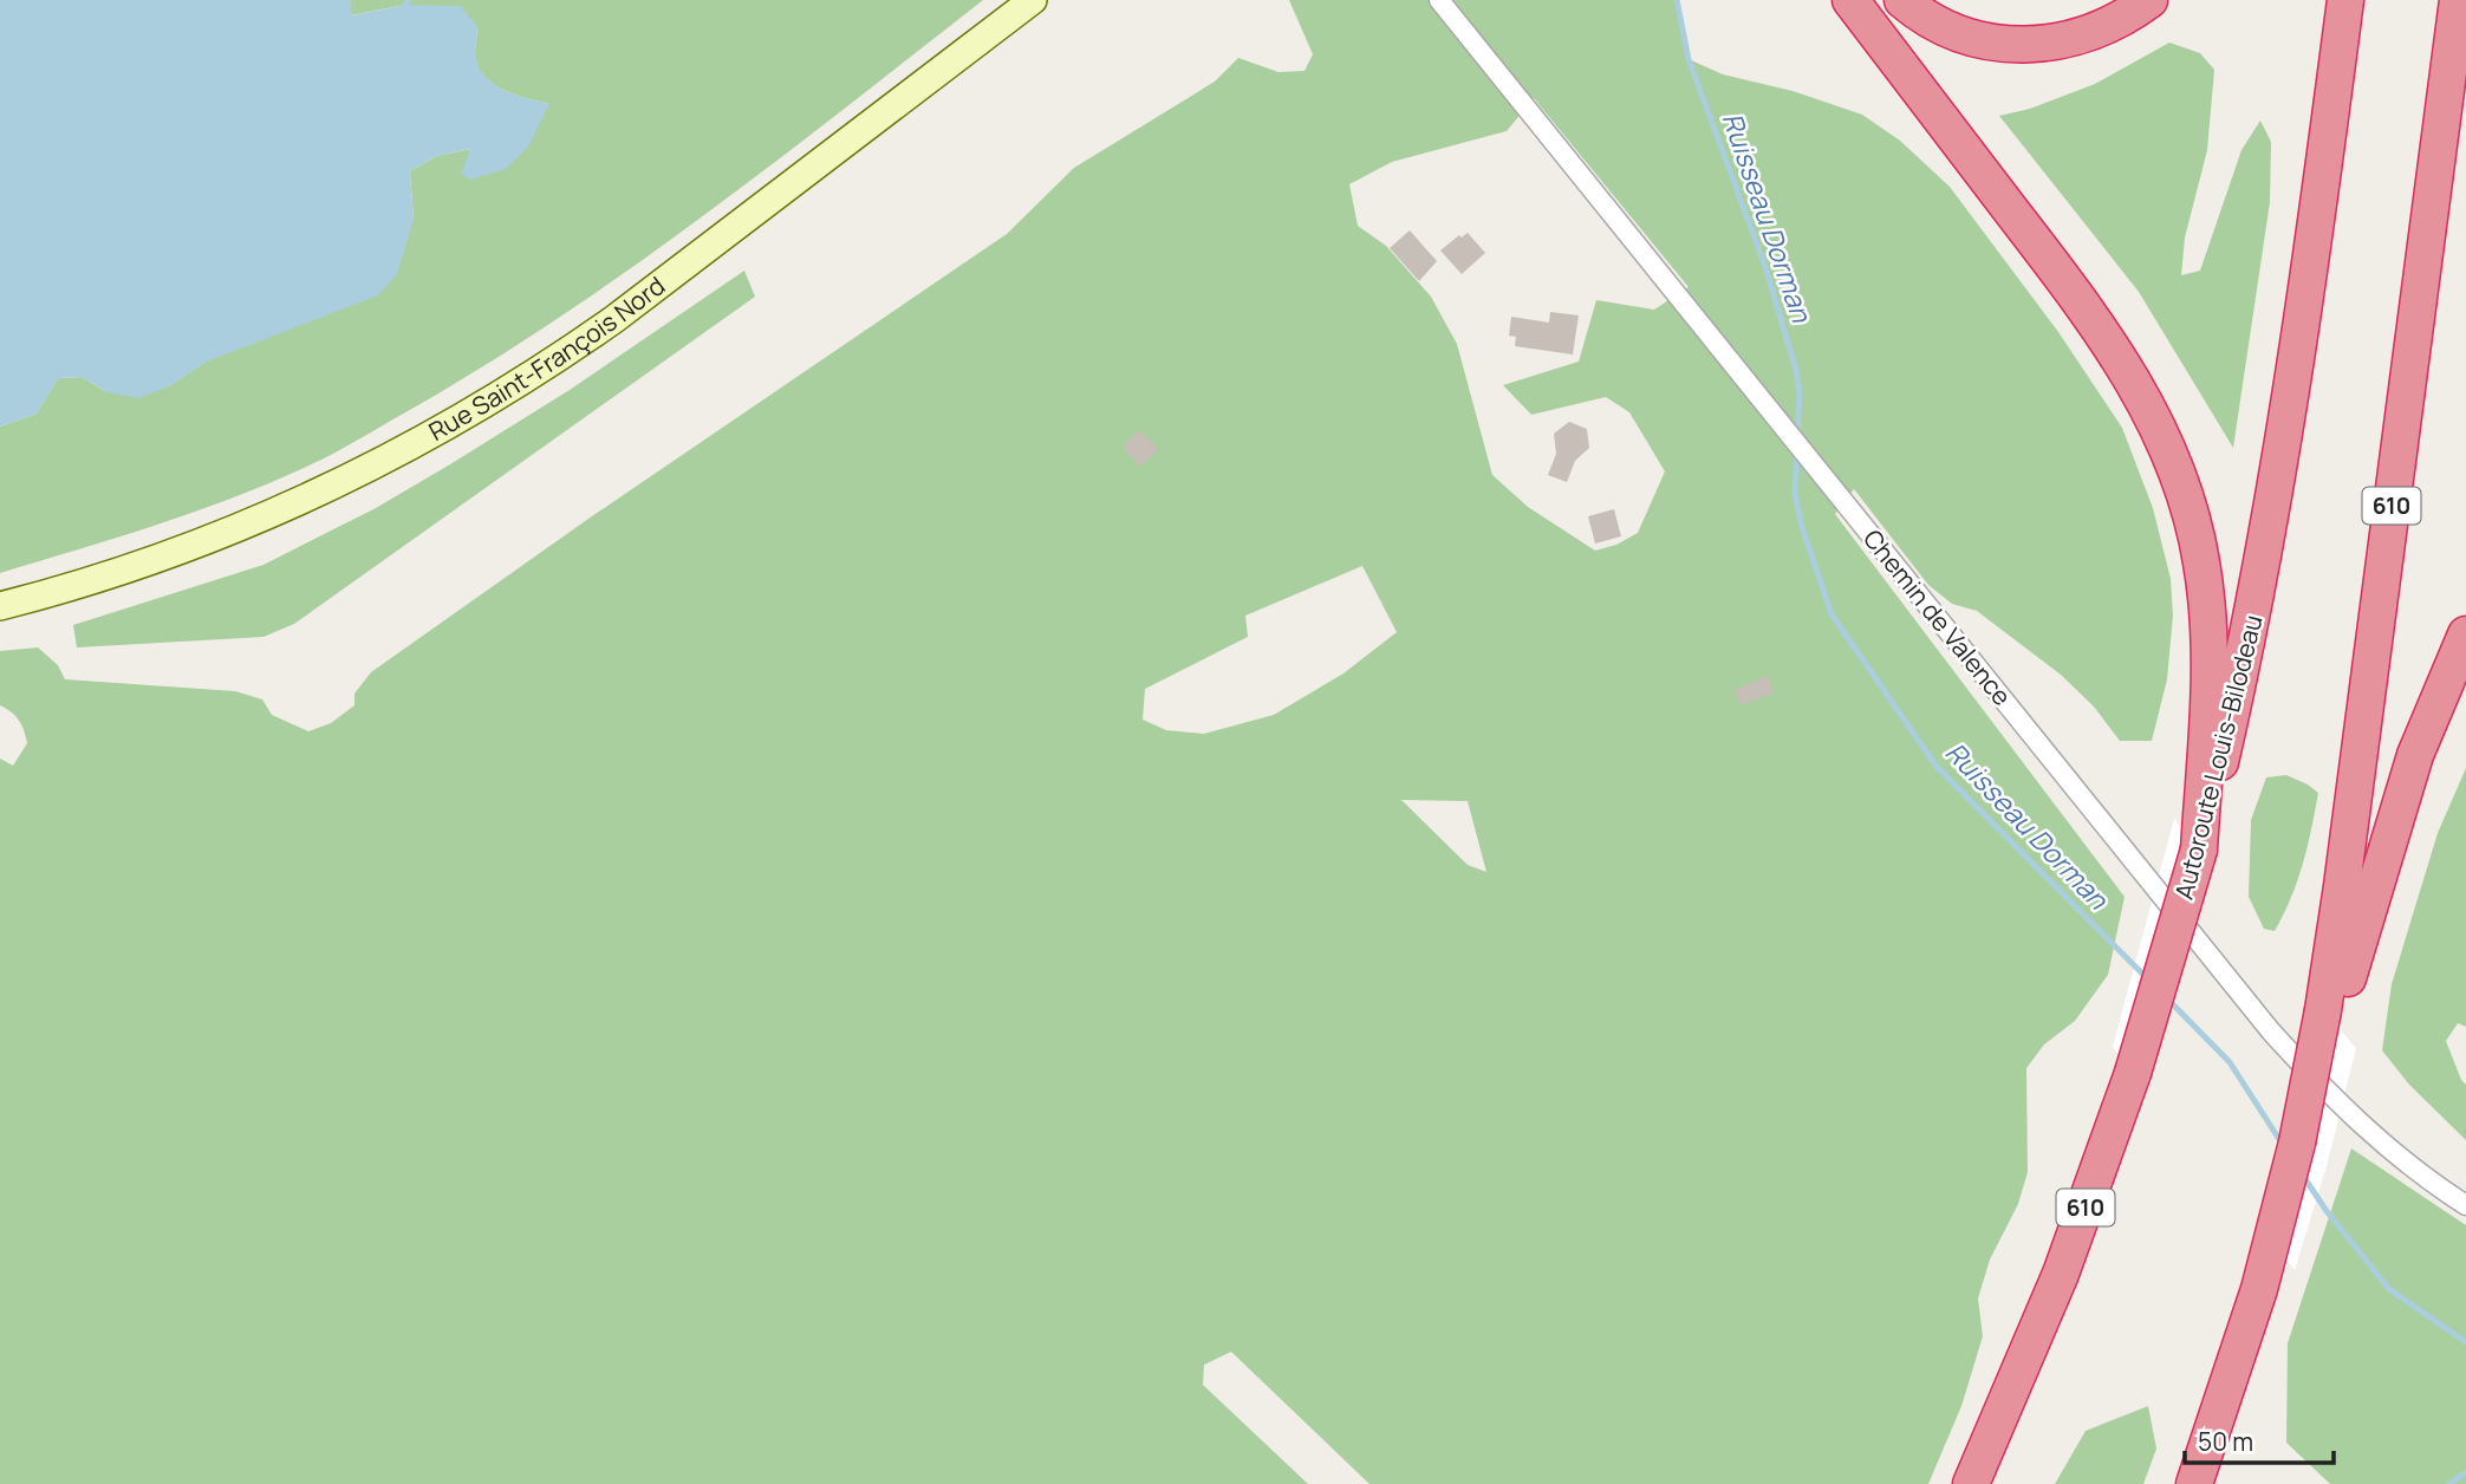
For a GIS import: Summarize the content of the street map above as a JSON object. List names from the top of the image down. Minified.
{"streets":{"highway":["610","Autoroute Louis-Bilodeau"],"street":["Rue Saint-François Nord","Chemin de Valence"]},"water":["Ruisseau Dorman"],"scale_bar":"50 m"}
